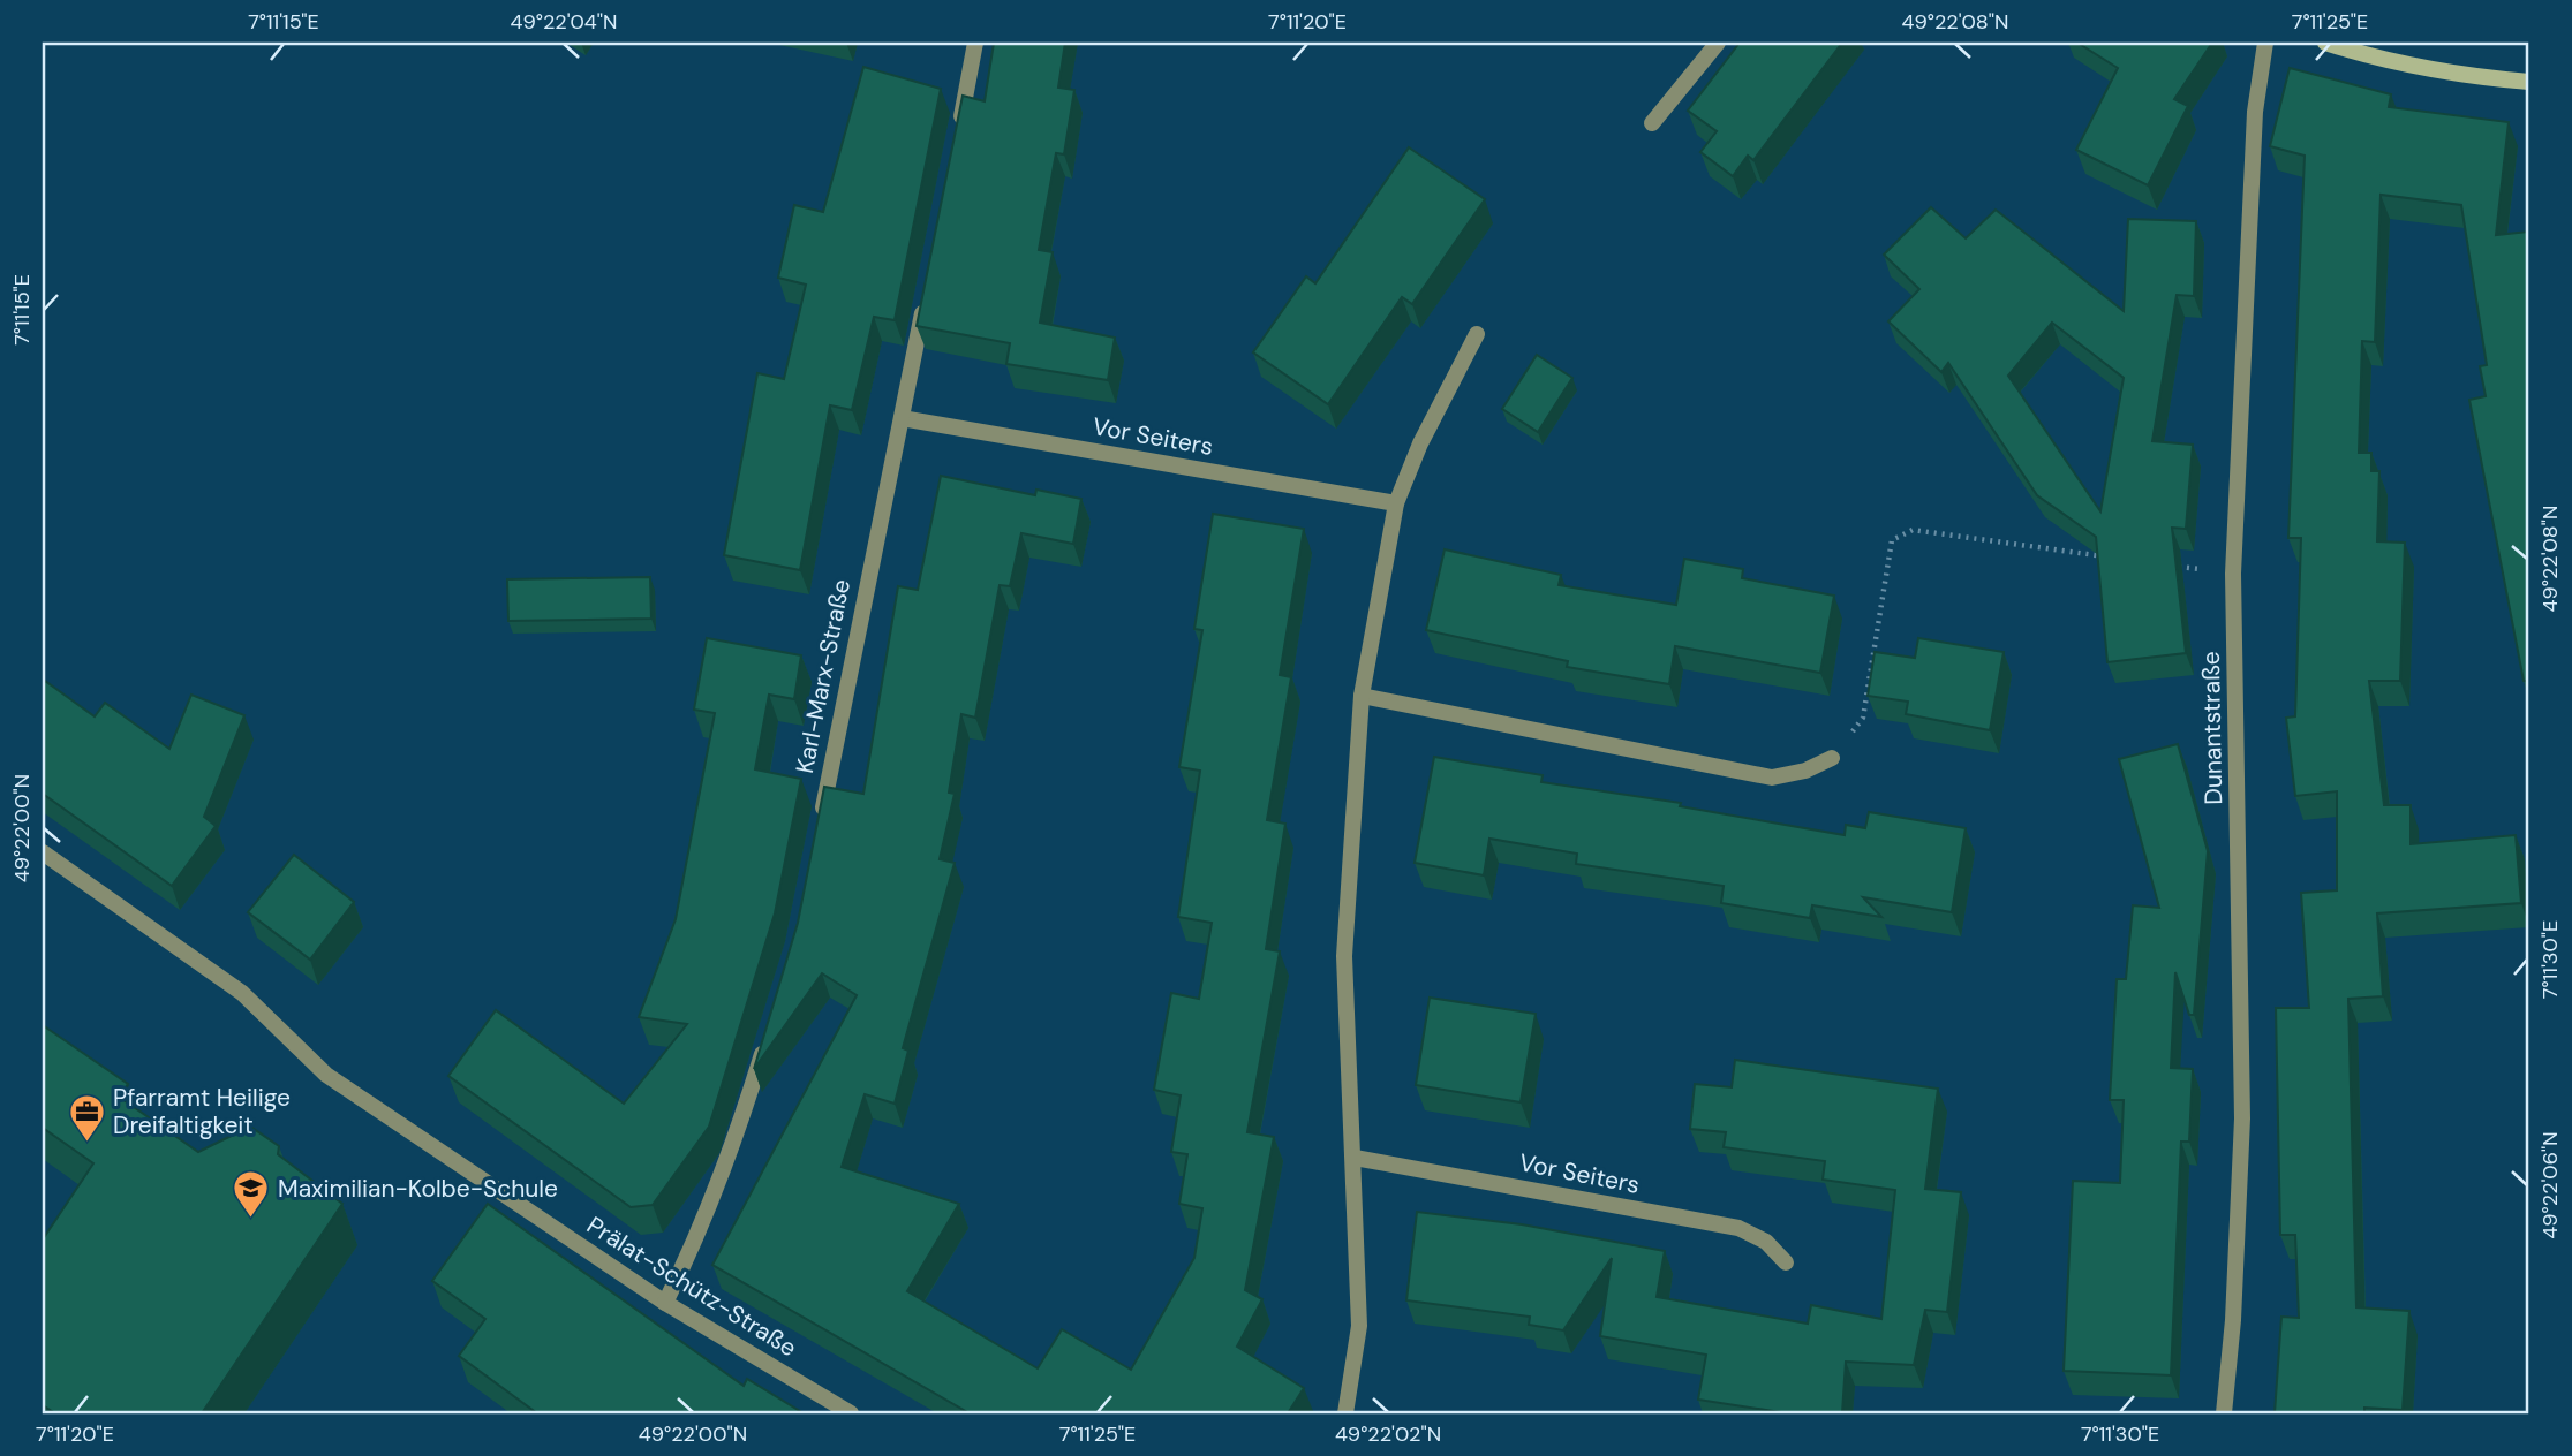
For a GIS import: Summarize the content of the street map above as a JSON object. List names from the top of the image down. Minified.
{"streets":{"street":["Vor Seiters","Karl-Marx-Straße","Dunantstraße","Prälat-Schütz-Straße"]},"crossings":[["Vor Seiters","Karl-Marx-Straße"]],"places":{"office":["Pfarramt Heilige Dreifaltigkeit"],"school or university":["Maximilian-Kolbe-Schule"]},"coordinates":["7°11'15\"E","49°22'04\"N","7°11'20\"E","49°22'08\"N","7°11'25\"E","49°22'00\"N","7°11'30\"E","49°22'06\"N","49°22'02\"N"]}
